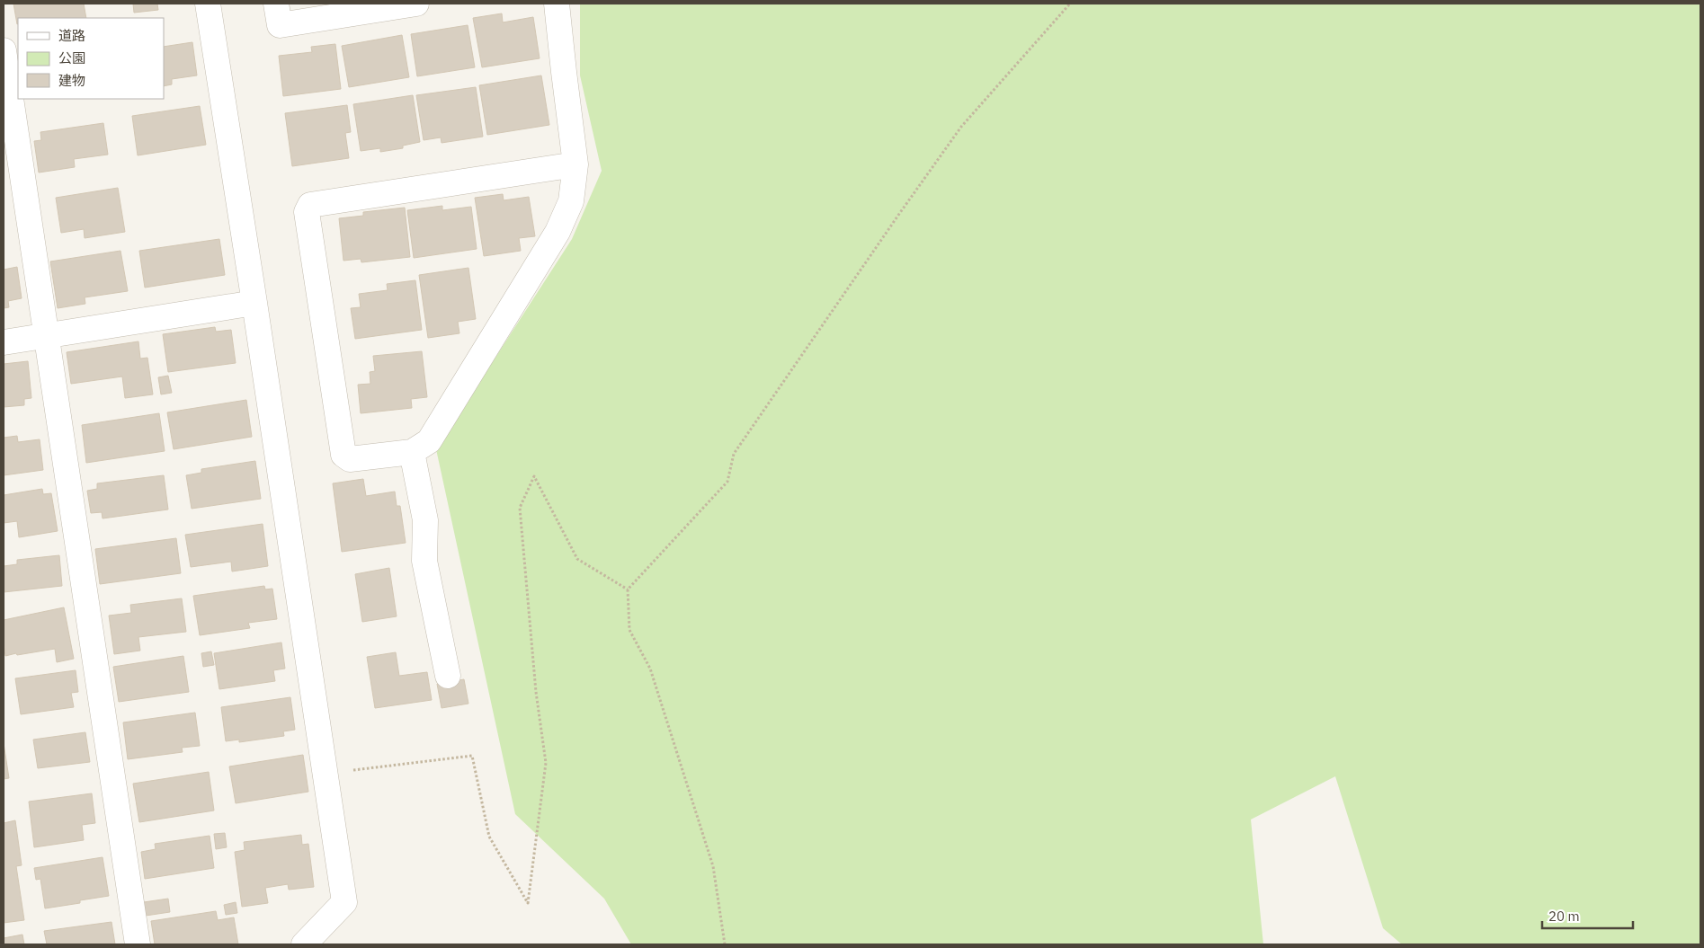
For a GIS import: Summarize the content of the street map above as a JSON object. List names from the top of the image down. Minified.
{"legend":["道路","公園","建物"],"scale_bar":"20 m"}
